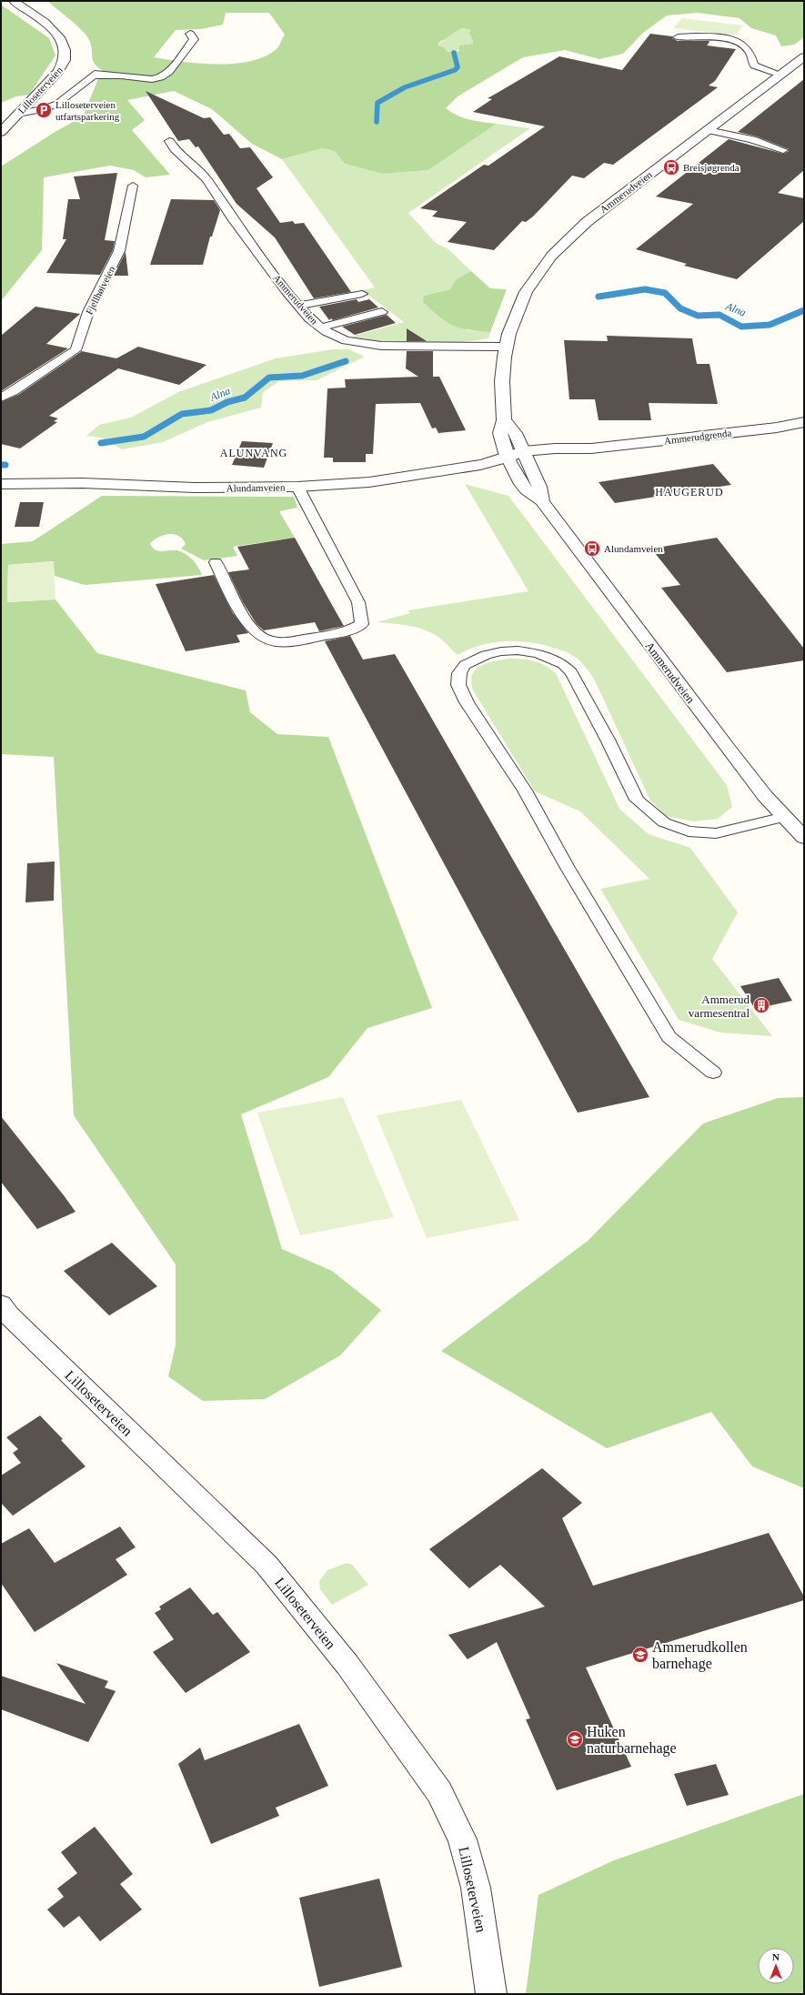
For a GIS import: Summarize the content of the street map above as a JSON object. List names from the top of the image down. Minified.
{"streets":{"street":["Lilloseterveien","Ammerudveien","Ammerudgrenda","Alundamveien"],"lane":["Fjellhøiveien"]},"crossings":[["Ammerudveien","Alundamveien"],["Ammerudgrenda","Alundamveien"]],"districts":["ALUNVANG","HAUGERUD"],"water":["Alna"],"places":{"parking":["Lilloseterveien utfartsparkering"],"bus stop":["Breisjøgrenda","Alundamveien"],"building":["Ammerud varmesentral"],"school or university":["Ammerudkollen barnehage","Huken naturbarnehage"]},"north":"top"}
